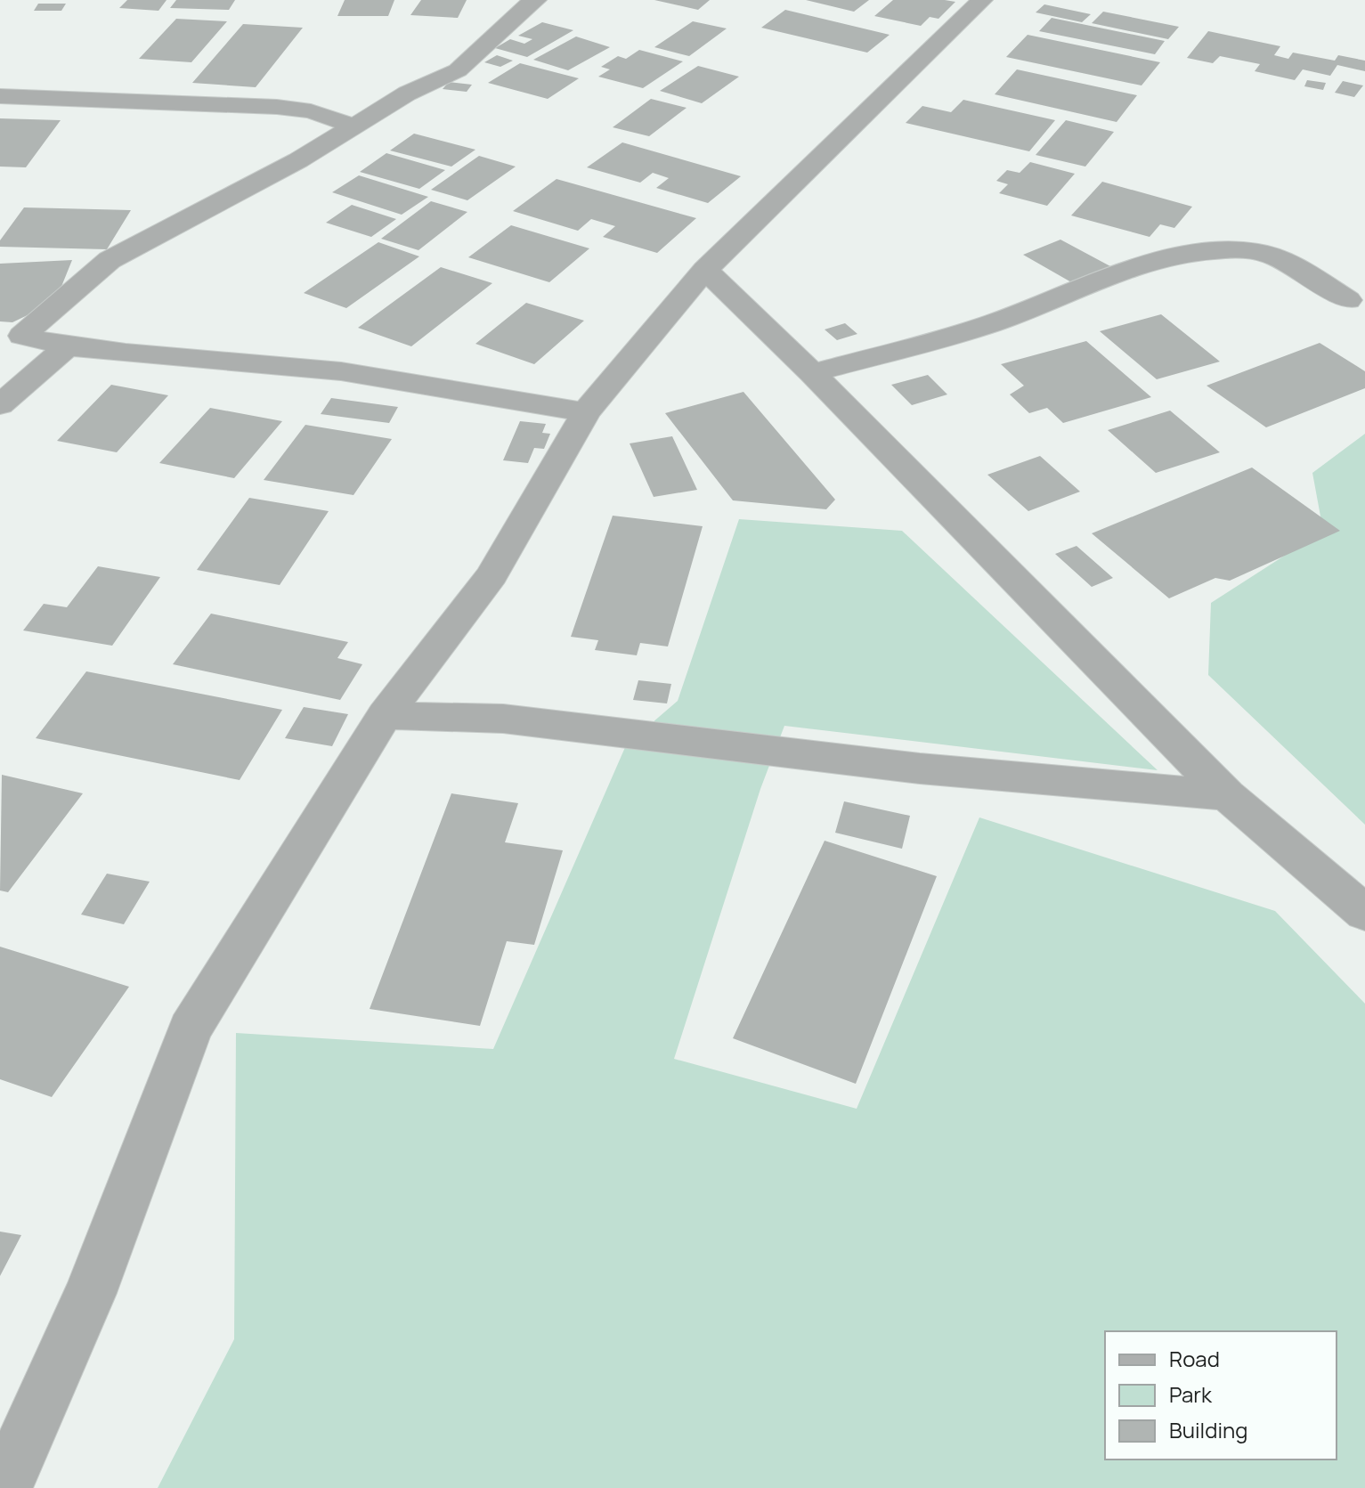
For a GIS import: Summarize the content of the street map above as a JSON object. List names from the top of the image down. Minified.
{"legend":["Road","Park","Building"]}
